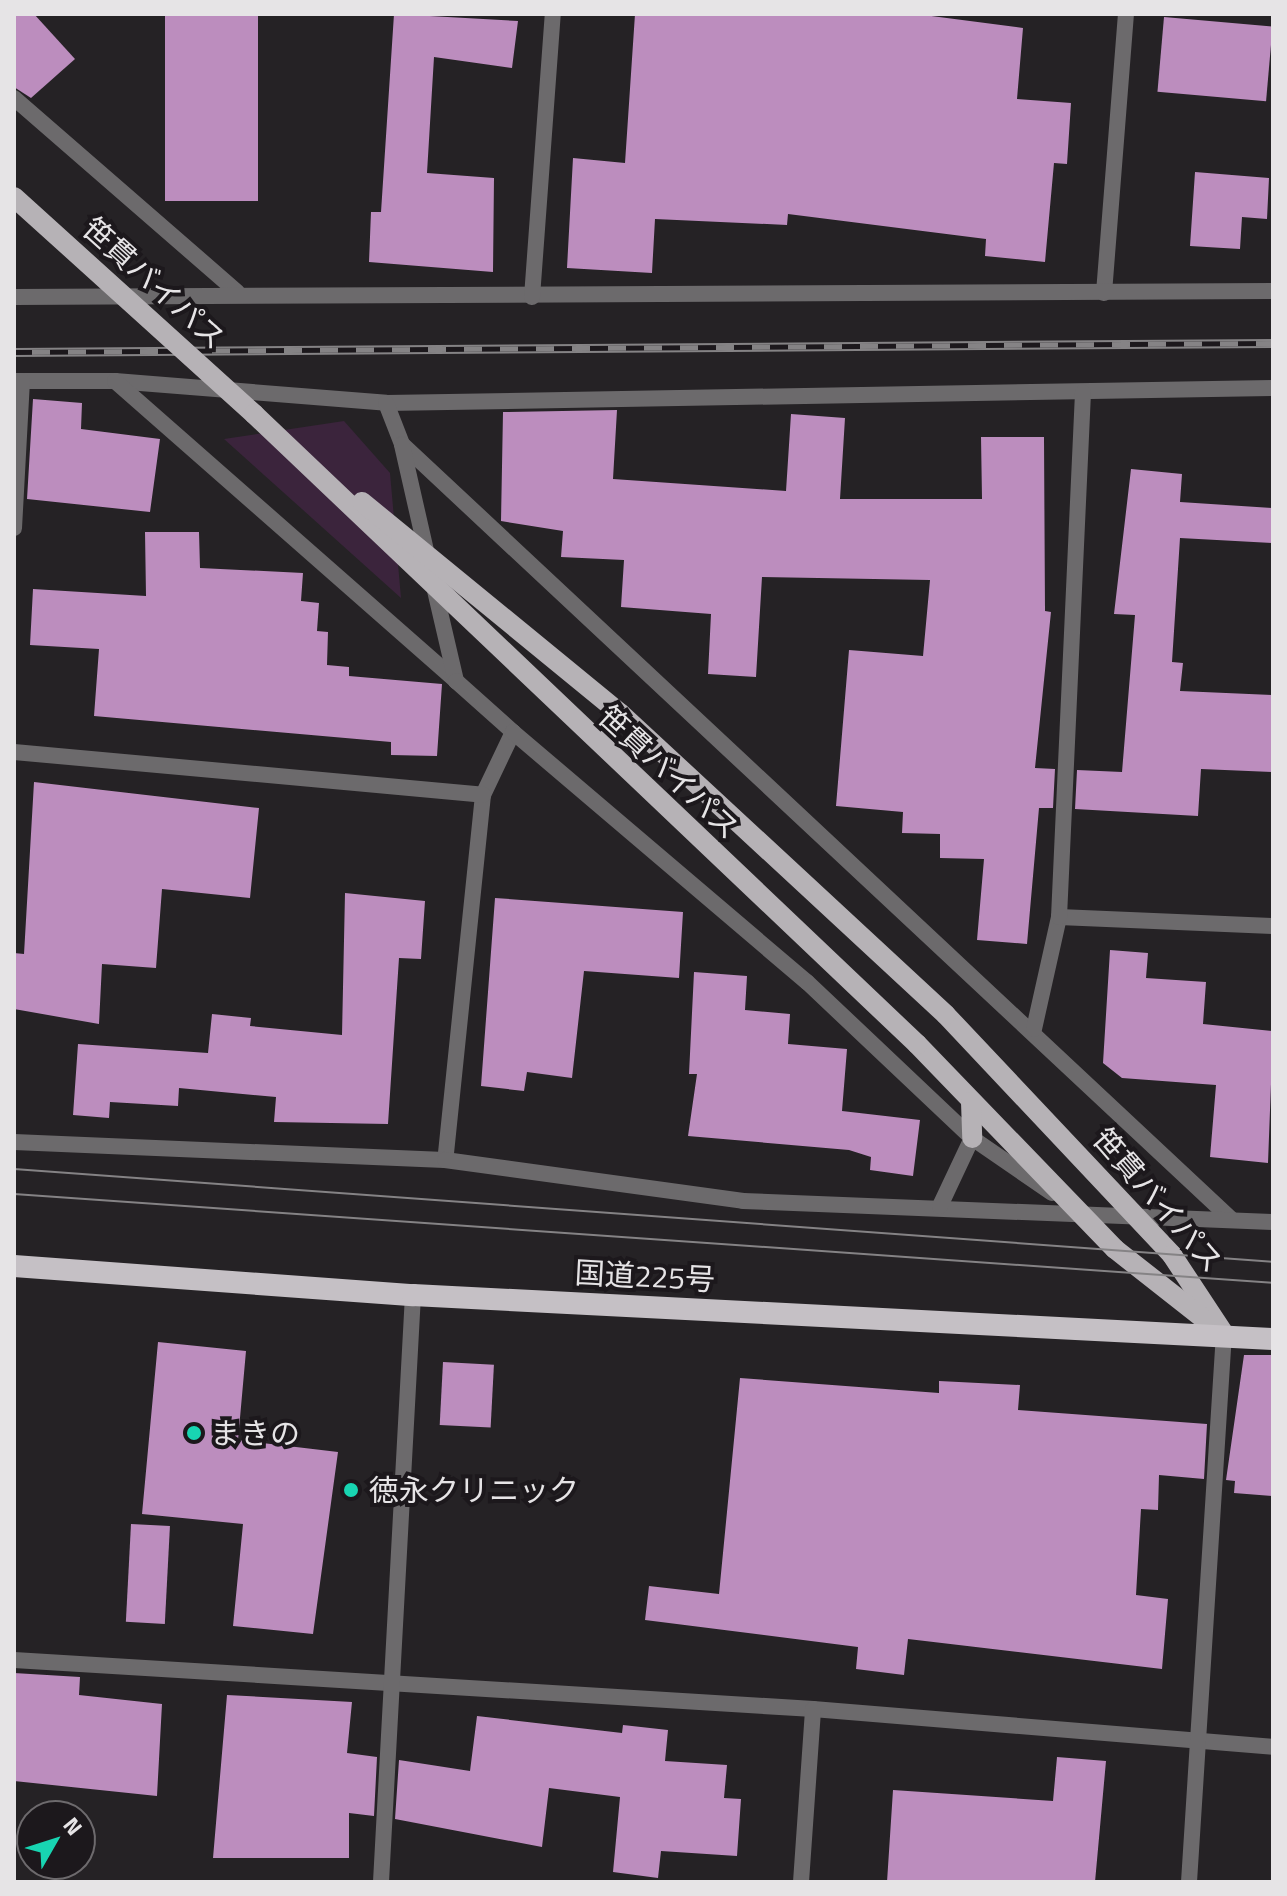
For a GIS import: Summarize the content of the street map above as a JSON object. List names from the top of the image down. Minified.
{"streets":{"highway":["国道225号"],"main road":["笹貫バイパス"]},"crossings":[["笹貫バイパス","国道225号"]],"places":["まきの","徳永クリニック"],"north":"top right"}
